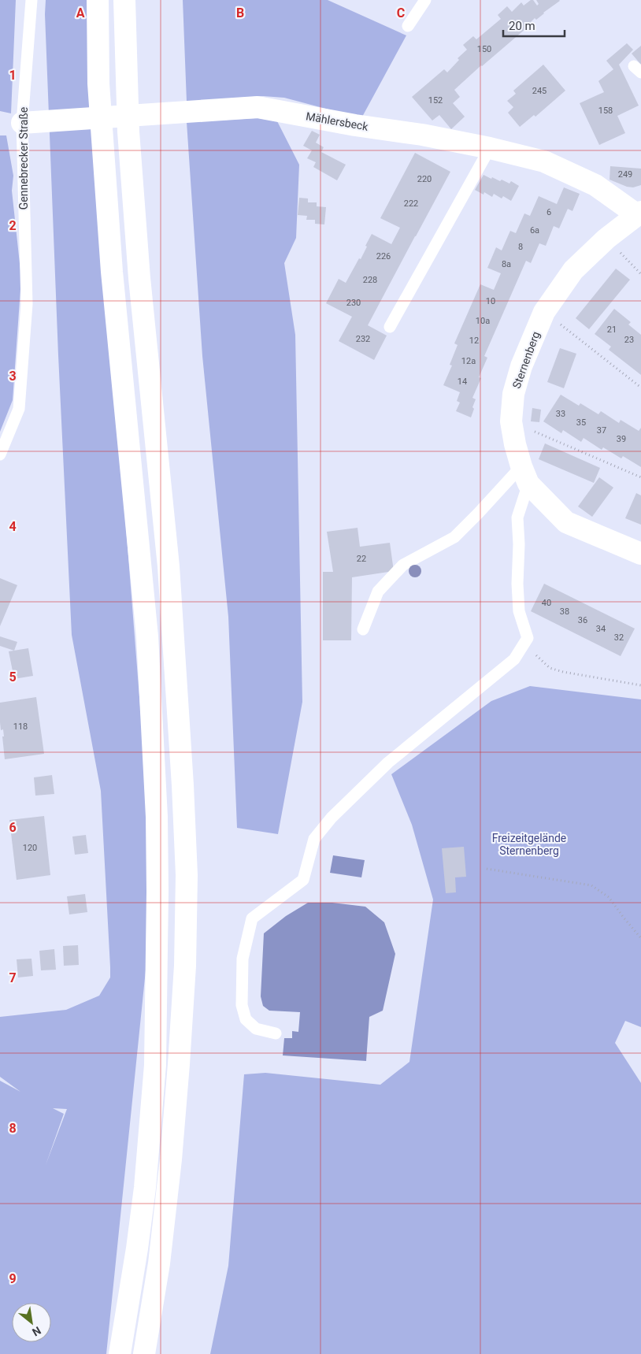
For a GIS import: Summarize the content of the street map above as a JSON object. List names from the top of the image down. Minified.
{"streets":{"main road":["Mählersbeck","Sternenberg"],"lane":["Gennebrecker Straße"]},"crossings":[["Mählersbeck","Gennebrecker Straße"],["Mählersbeck","Sternenberg"]],"parks":["Freizeitgelände Sternenberg"],"house_numbers":["150","245","152","158","249","220","222","6","6a","8","226","8a","228","10","230","10a","21","232","23","12","12a","14","33","35","37","39","22","40","38","36","34","32","118","120"],"scale_bar":"20 m","north":"bottom right","grid":{"columns":["A","B","C"],"rows":["1","2","3","4","5","6","7","8","9"]}}
